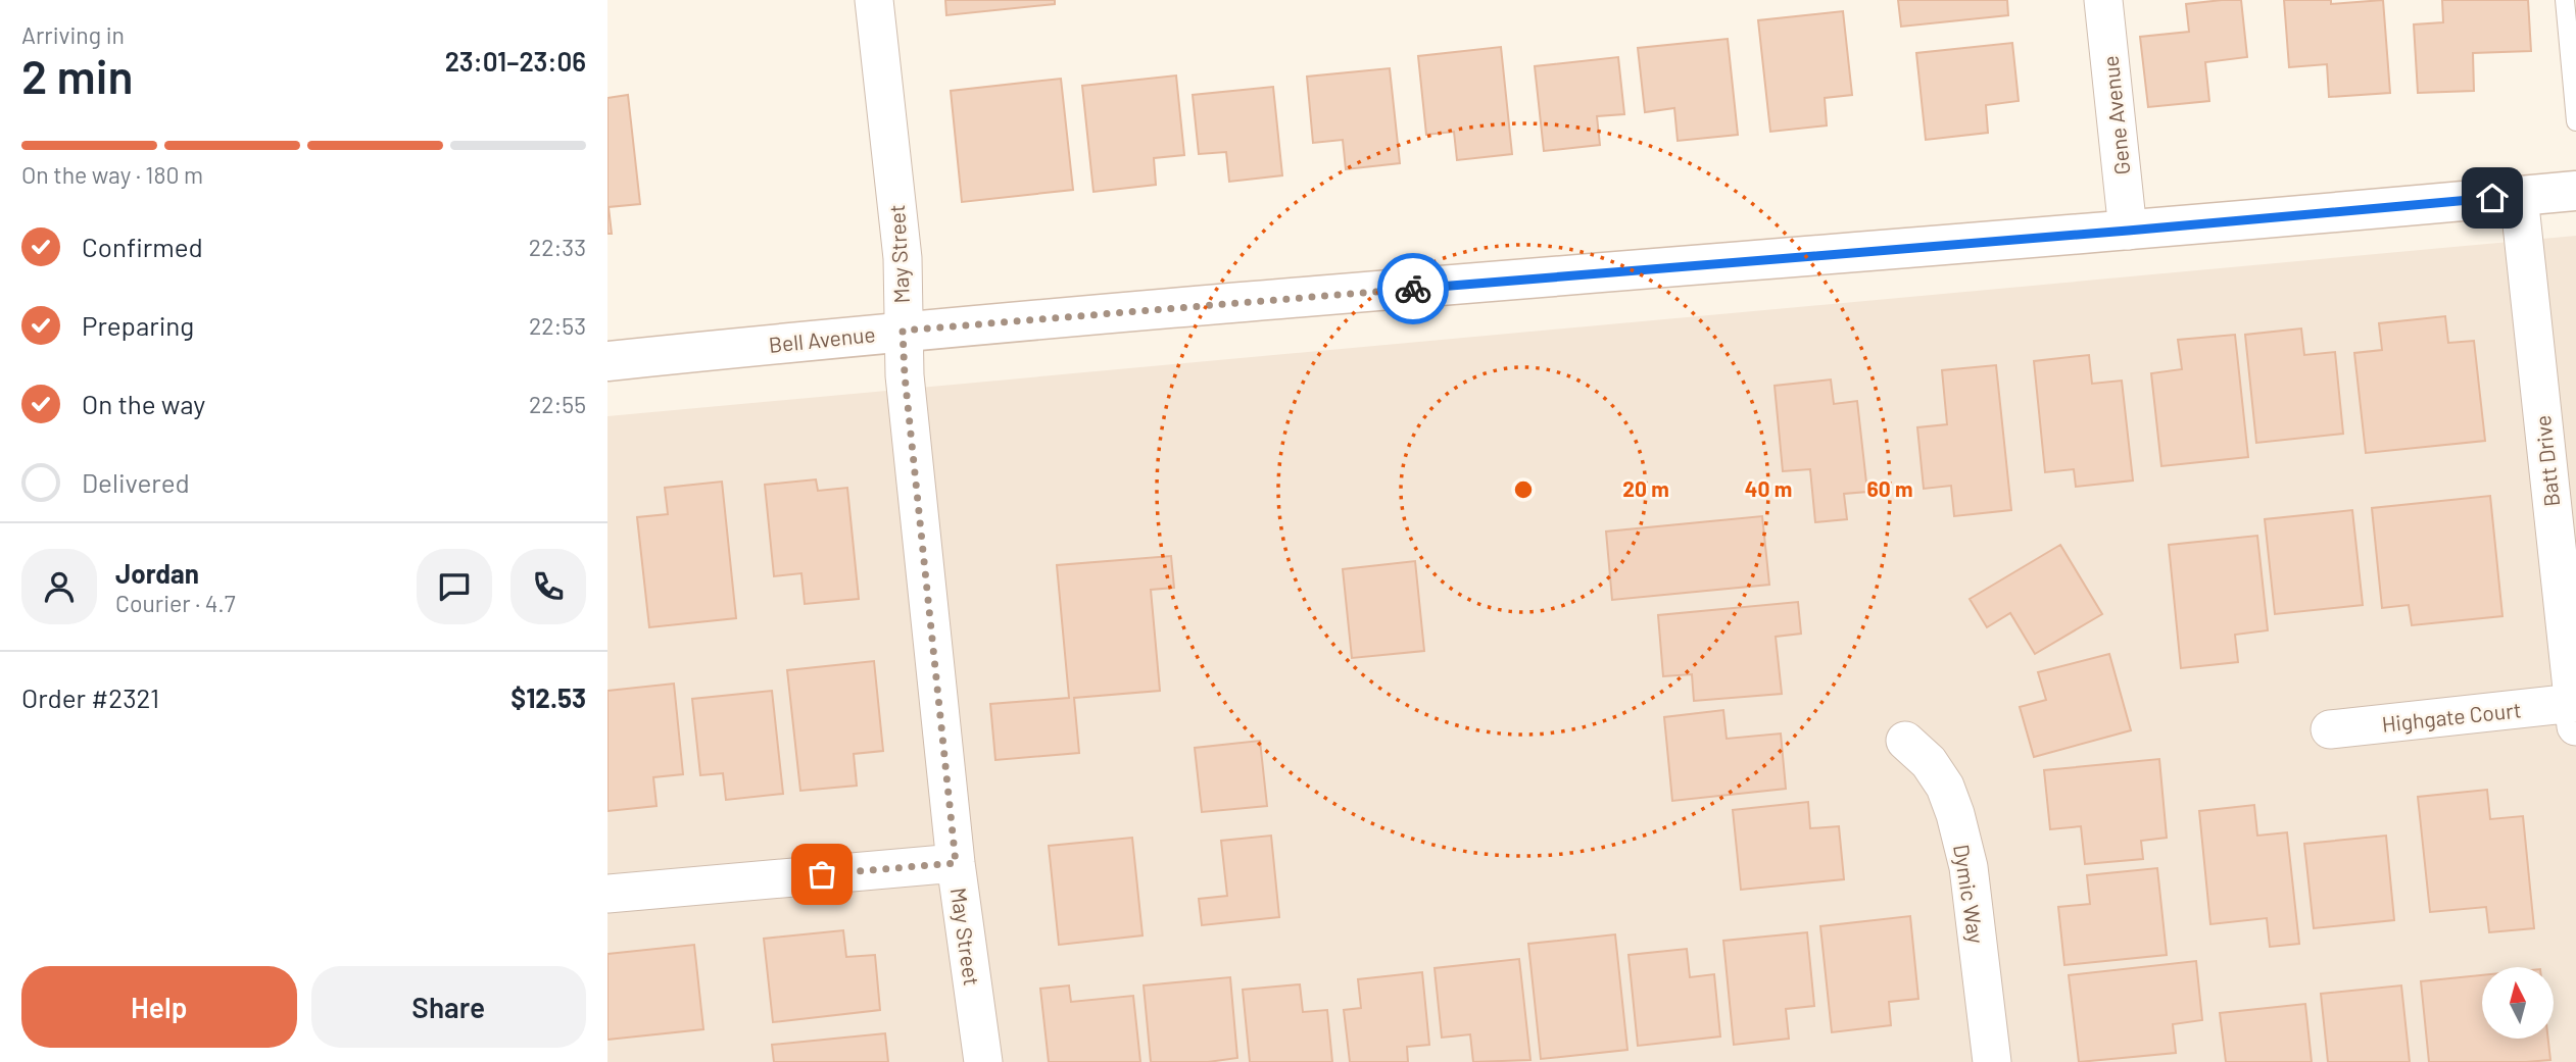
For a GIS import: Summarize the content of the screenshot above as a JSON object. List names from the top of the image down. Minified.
{"streets":{"main road":["Bell Avenue"],"street":["Gene Avenue","May Street","Batt Drive","Highgate Court","Dymic Way"]},"crossings":[["Gene Avenue","Bell Avenue"],["May Street","Bell Avenue"],["Bell Avenue","Batt Drive"],["Batt Drive","Highgate Court"]],"north":"top","page":{"heading":["2 min","Arriving in","23:01–23:06"],"panel":["Jordan","Courier · 4.7","Order #2321","$12.53"],"bar":"On the way · 180 m","list":[["Confirmed","22:33"],["Preparing","22:53"],["On the way","22:55"],"Delivered"],"buttons":["Help","Share"]},"rings":["20 m","40 m","60 m"]}
